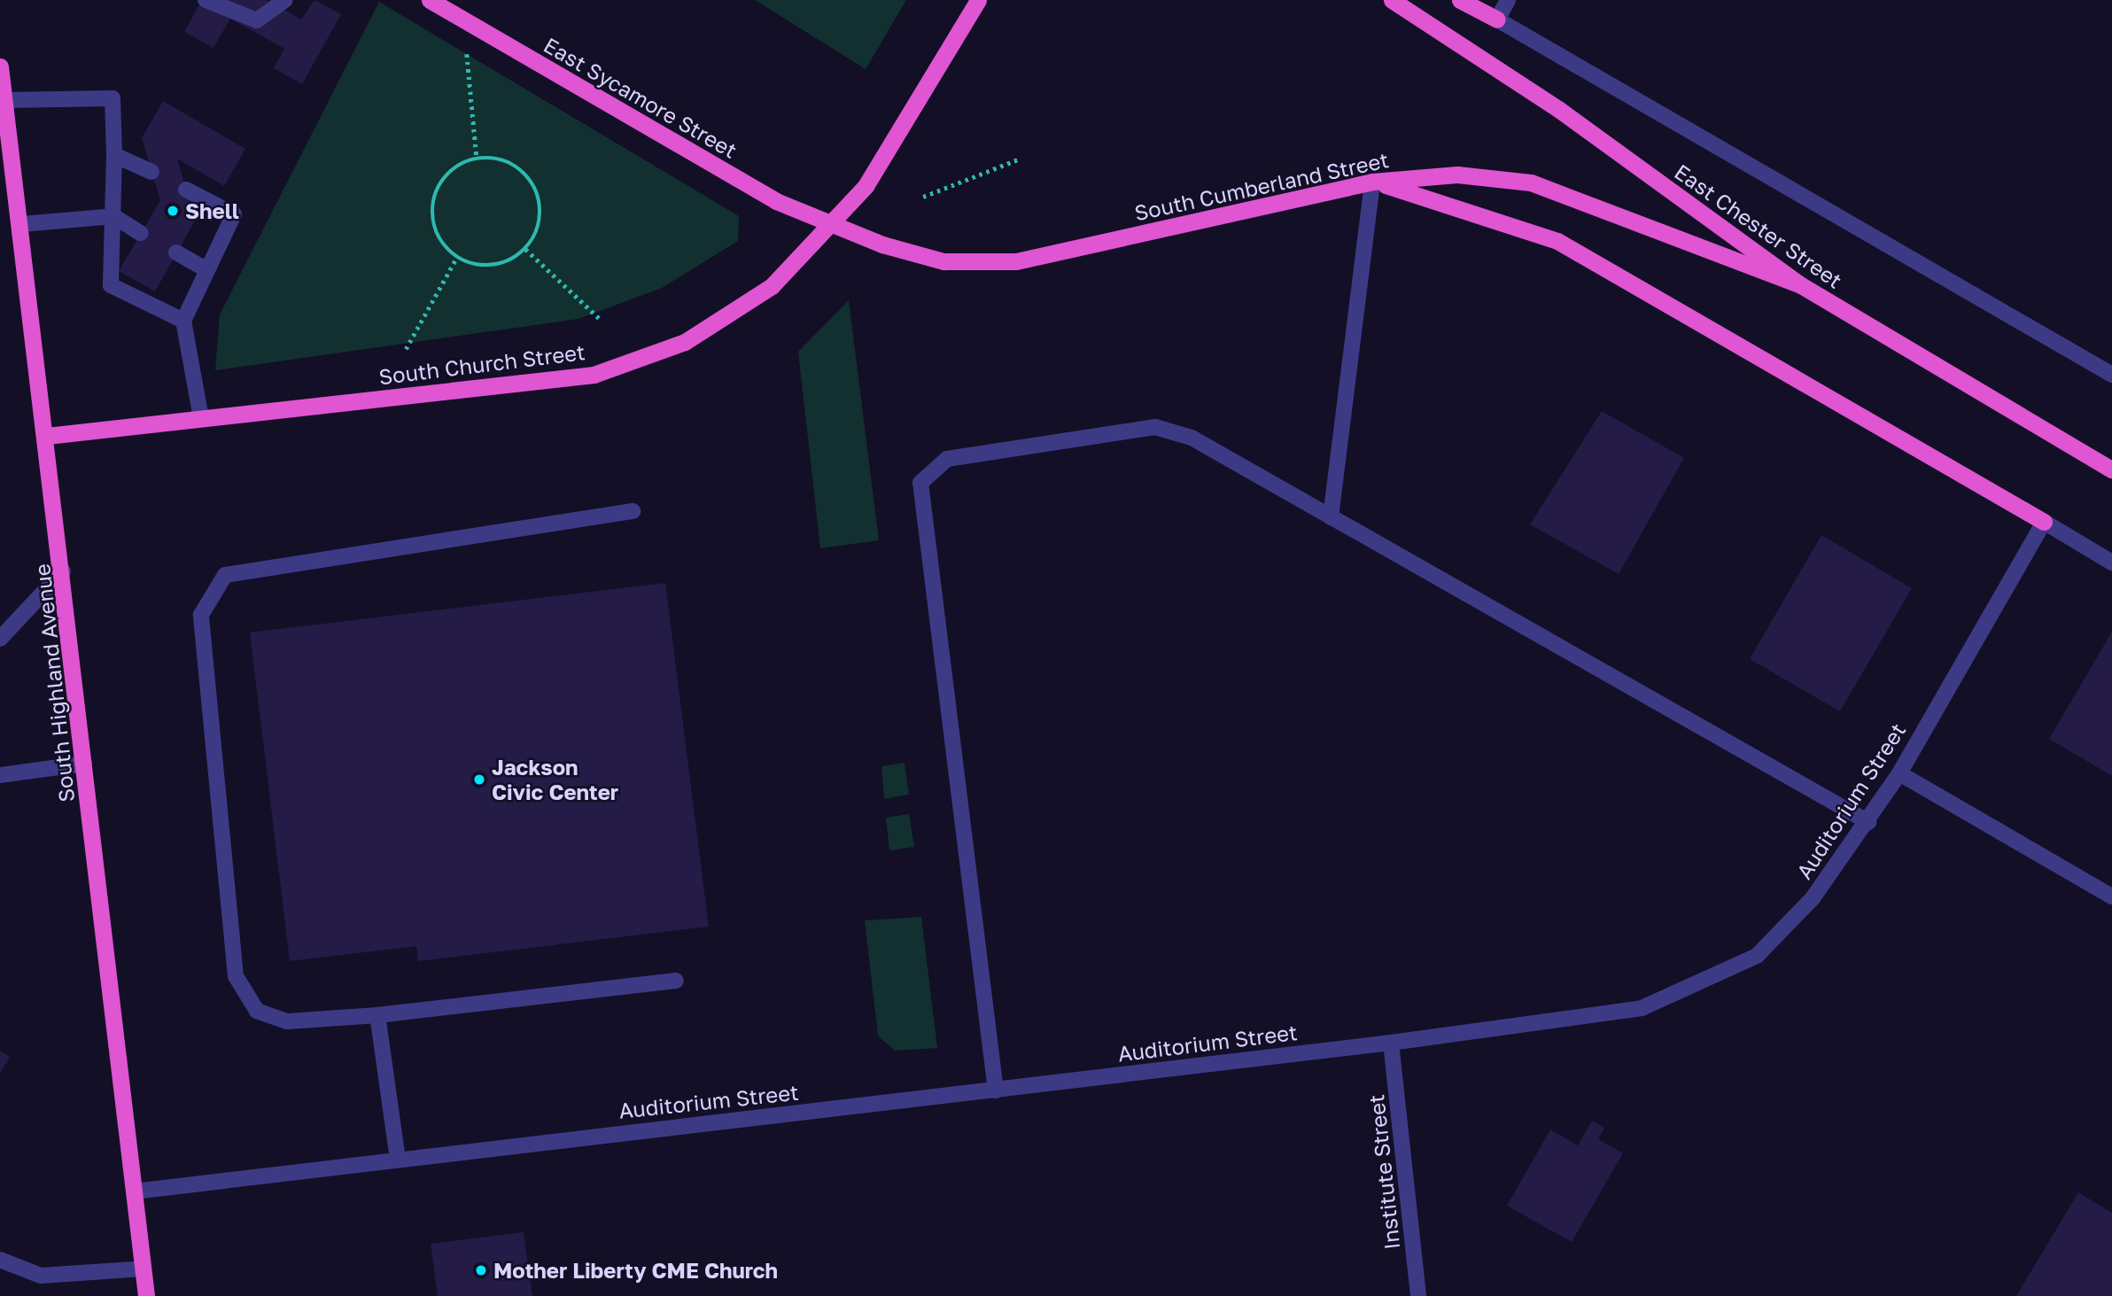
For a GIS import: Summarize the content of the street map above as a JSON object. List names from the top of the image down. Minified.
{"streets":{"highway":["East Sycamore Street","South Cumberland Street","East Chester Street","South Church Street","South Highland Avenue"],"street":["Auditorium Street","Institute Street"]},"crossings":[["East Sycamore Street","South Cumberland Street"],["East Sycamore Street","South Church Street"],["South Cumberland Street","East Chester Street"],["South Cumberland Street","South Church Street"],["South Church Street","South Highland Avenue"],["South Highland Avenue","Auditorium Street"],["Auditorium Street","Institute Street"]],"places":["Shell","Jackson Civic Center","Mother Liberty CME Church"]}
